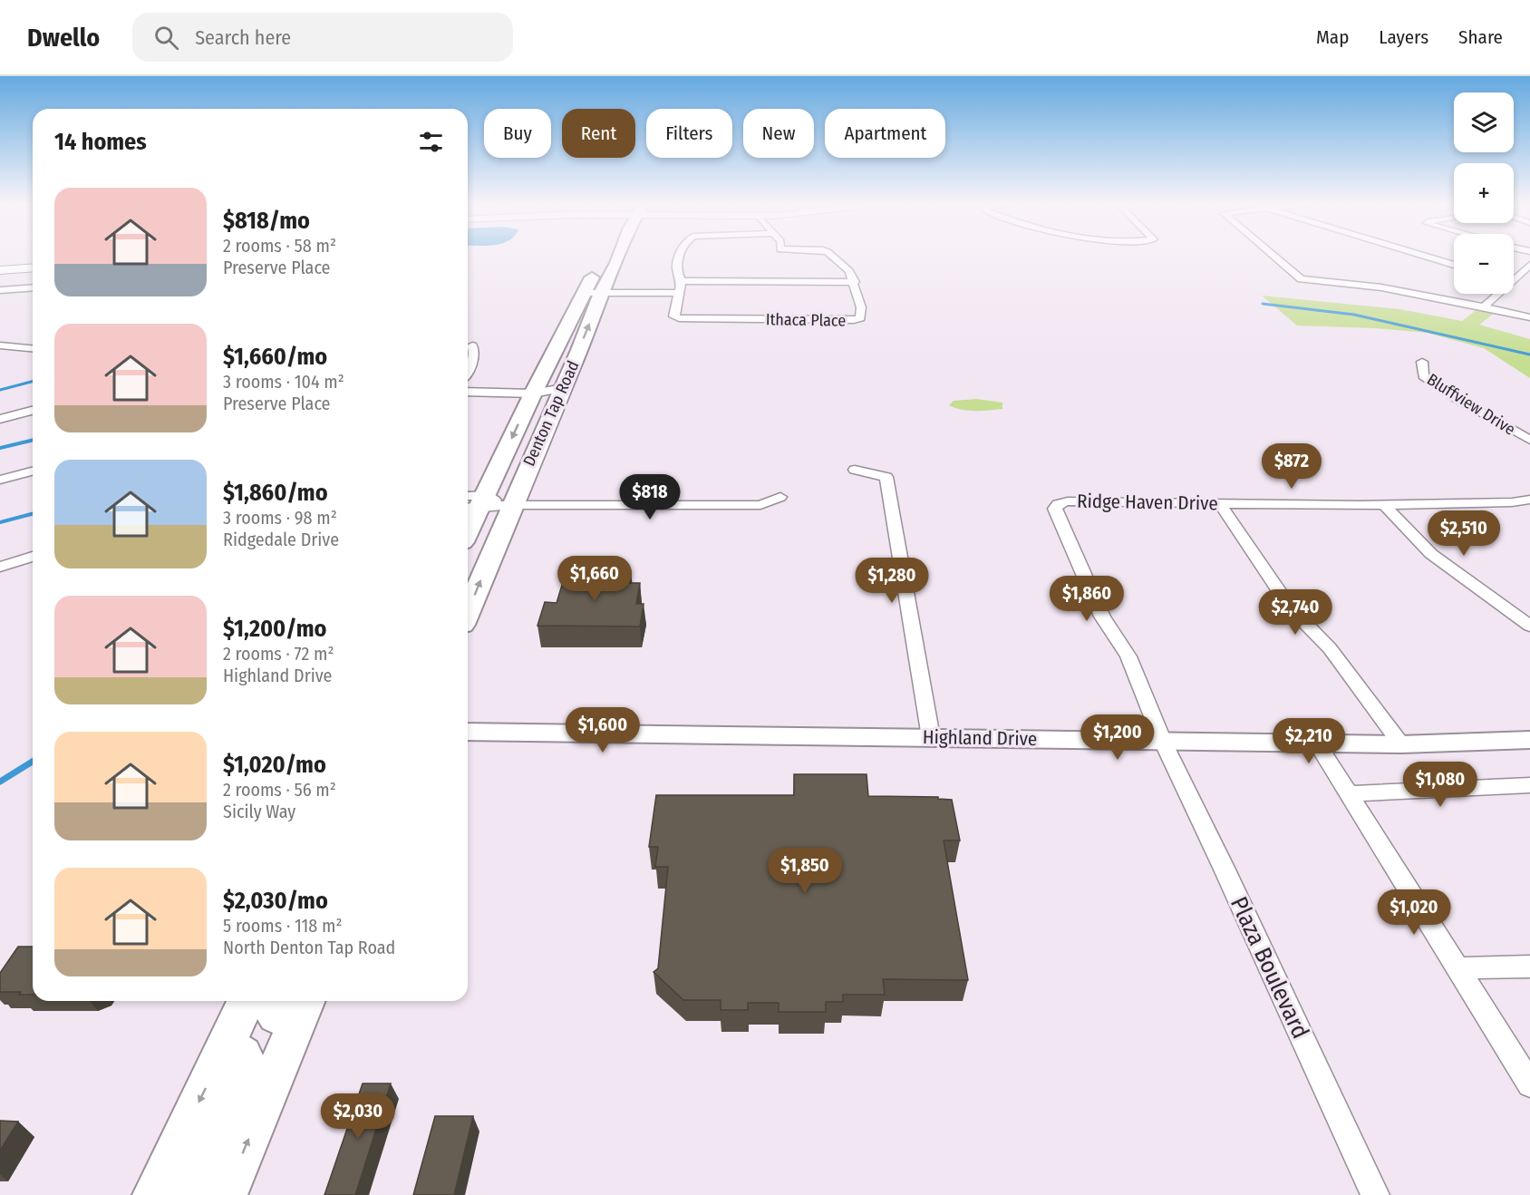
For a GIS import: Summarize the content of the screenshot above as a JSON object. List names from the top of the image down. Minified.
{"streets":{"main road":["Denton Tap Road"],"street":["Ithaca Place","Bluffview Drive","Ridge Haven Drive","Highland Drive","Plaza Boulevard"]},"crossings":[["Ridge Haven Drive","Plaza Boulevard"],["Highland Drive","Plaza Boulevard"]],"page":{"header":"Dwello","search":"Search here","nav":["Map","Layers","Share"],"map_buttons":["+","−"],"chip":["Buy","Rent","Filters","New","Apartment"],"heading":"14 homes","list":[{"name":"$818/mo","note":"2 rooms · 58 m² · Preserve Place"},{"name":"$1,660/mo","note":"3 rooms · 104 m² · Preserve Place"},{"name":"$1,860/mo","note":"3 rooms · 98 m² · Ridgedale Drive"},{"name":"$1,200/mo","note":"2 rooms · 72 m² · Highland Drive"},{"name":"$1,020/mo","note":"2 rooms · 56 m² · Sicily Way"},{"name":"$2,030/mo","note":"5 rooms · 118 m² · North Denton Tap Road"}],"price":["$872","$818","$2,510","$1,660","$1,280","$1,860","$2,740","$1,600","$1,200","$2,210","$1,080","$1,850","$1,020","$2,030"]}}
